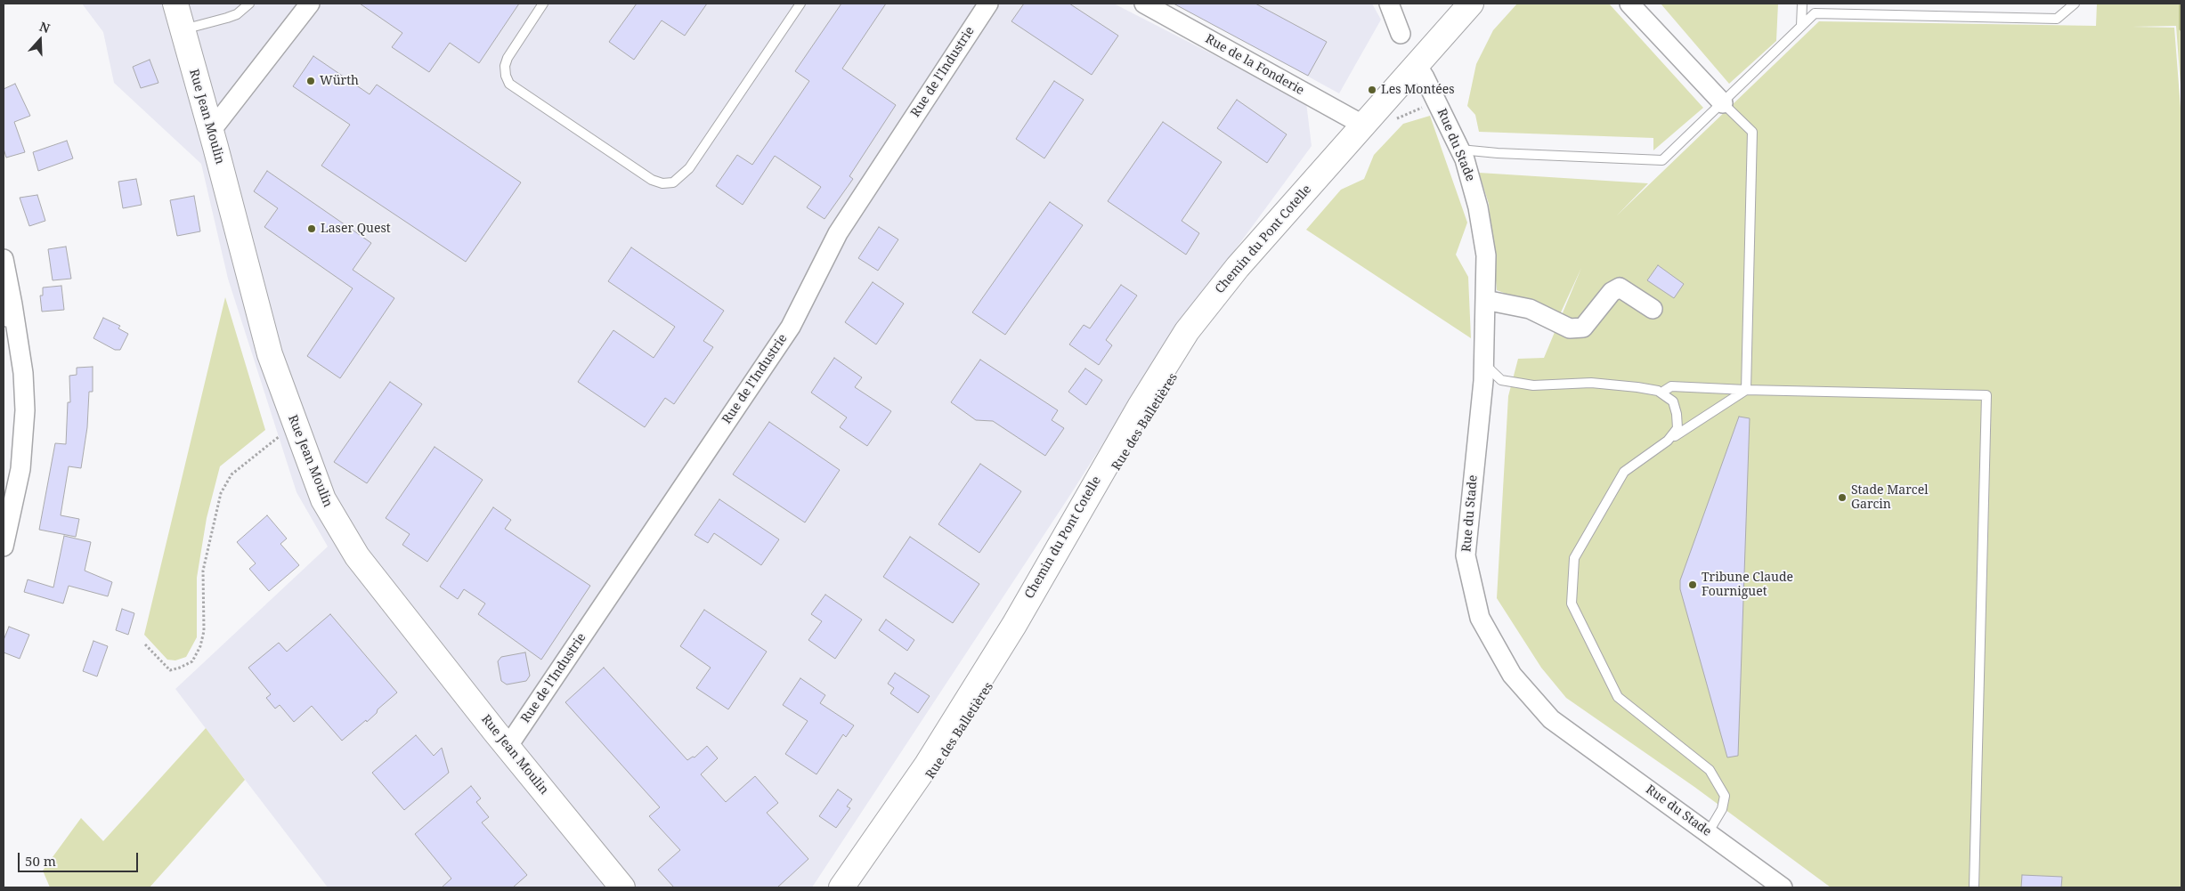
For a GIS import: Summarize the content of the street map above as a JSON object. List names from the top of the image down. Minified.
{"streets":{"street":["Rue de la Fonderie","Rue de l'Industrie","Rue Jean Moulin","Rue du Stade","Chemin du Pont Cotelle"]},"crossings":[["Rue de la Fonderie","Chemin du Pont Cotelle"],["Rue de l'Industrie","Rue Jean Moulin"],["Rue du Stade","Chemin du Pont Cotelle"]],"places":["Würth","Les Montées","Laser Quest","Stade Marcel Garcin","Tribune Claude Fourniguet"],"scale_bar":"50 m","north":"top"}
